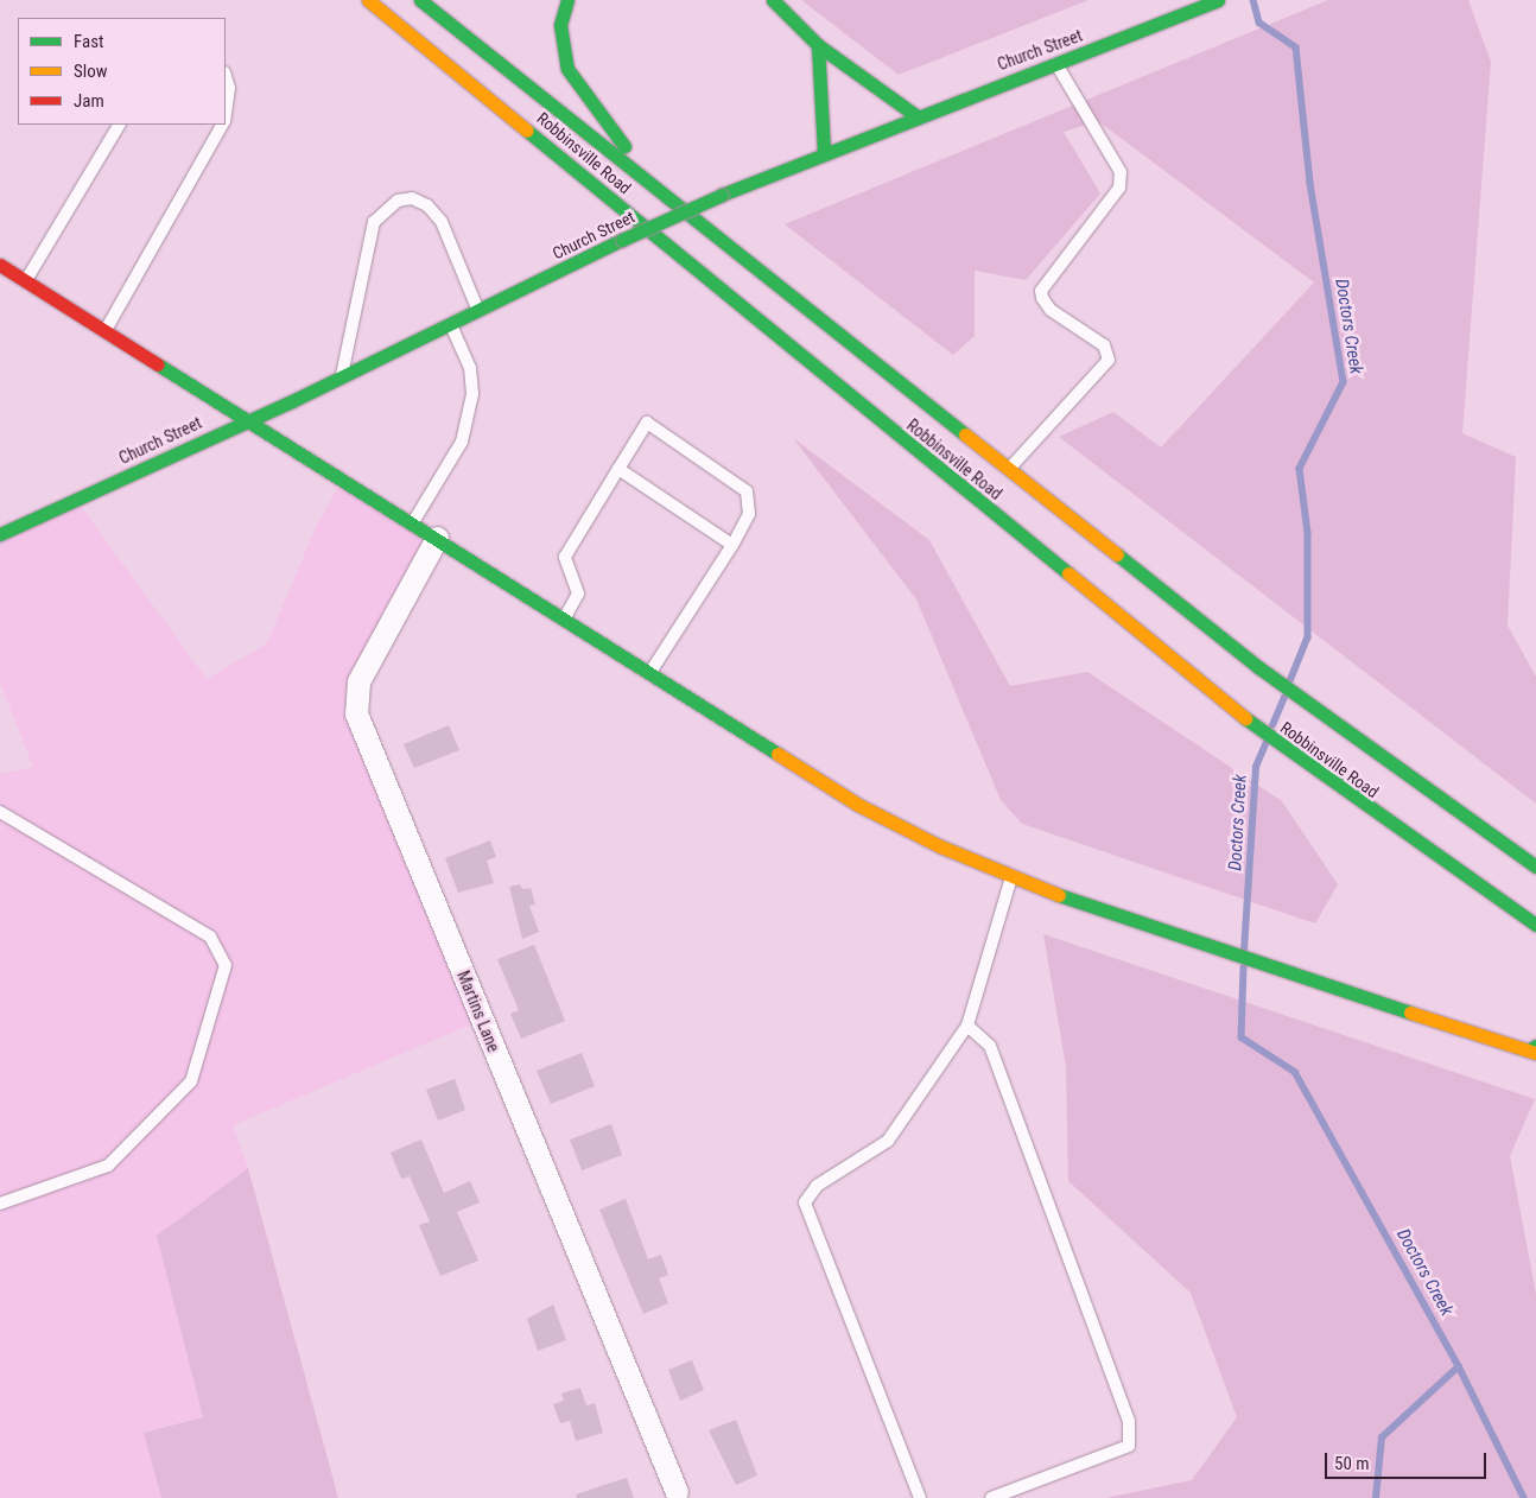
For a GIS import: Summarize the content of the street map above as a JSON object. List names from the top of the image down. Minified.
{"streets":{"main road":["Church Street","Robbinsville Road"],"street":["Martins Lane"]},"water":["Doctors Creek"],"legend":["Fast","Slow","Jam"],"scale_bar":"50 m"}
